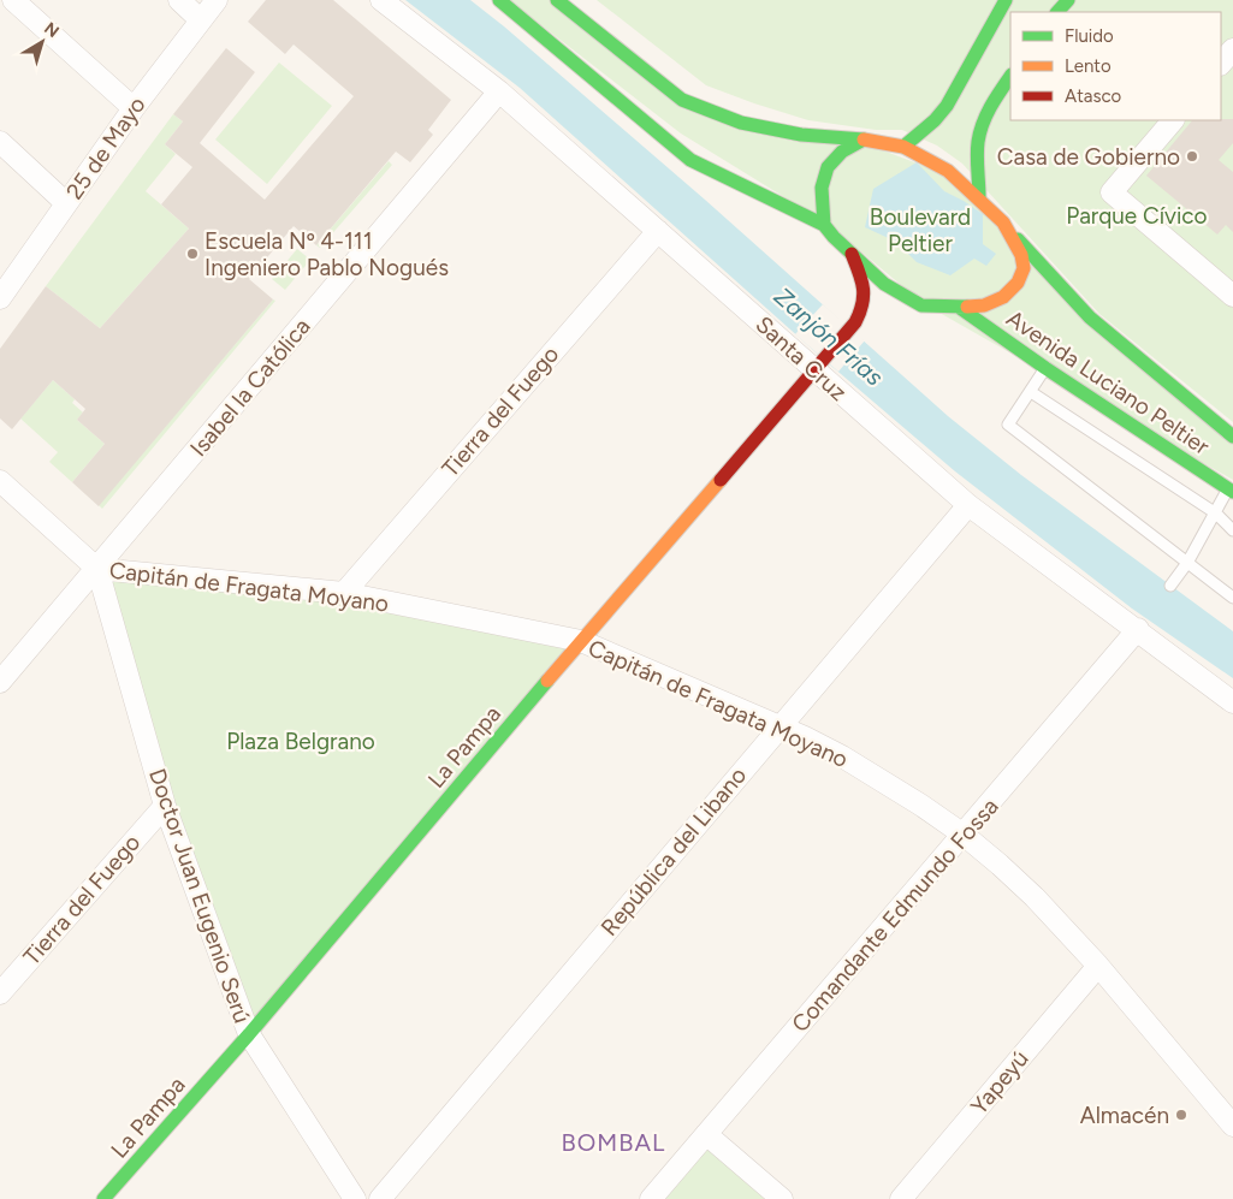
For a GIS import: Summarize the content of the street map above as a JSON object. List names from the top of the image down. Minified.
{"streets":{"main road":["Avenida Luciano Peltier","La Pampa"],"street":["25 de Mayo","Santa Cruz","Isabel la Católica","Tierra del Fuego","Capitán de Fragata Moyano","República del Libano","Doctor Juan Eugenio Serú","Comandante Edmundo Fossa","Yapeyú"]},"crossings":[["Santa Cruz","Isabel la Católica"],["Santa Cruz","Tierra del Fuego"],["Santa Cruz","La Pampa"],["Santa Cruz","República del Libano"],["Santa Cruz","Comandante Edmundo Fossa"],["Avenida Luciano Peltier","La Pampa"],["Isabel la Católica","Capitán de Fragata Moyano"],["Isabel la Católica","Doctor Juan Eugenio Serú"],["Tierra del Fuego","Capitán de Fragata Moyano"],["Tierra del Fuego","Doctor Juan Eugenio Serú"],["Capitán de Fragata Moyano","La Pampa"],["Capitán de Fragata Moyano","República del Libano"],["Capitán de Fragata Moyano","Doctor Juan Eugenio Serú"],["Capitán de Fragata Moyano","Comandante Edmundo Fossa"],["Capitán de Fragata Moyano","Yapeyú"],["La Pampa","Doctor Juan Eugenio Serú"]],"districts":["BOMBAL"],"water":["Zanjón Frías"],"parks":["Parque Cívico","Boulevard Peltier","Plaza Belgrano"],"places":["Casa de Gobierno","Escuela Nº 4-111 Ingeniero Pablo Nogués","Almacén"],"legend":["Fluido","Lento","Atasco"],"north":"top right"}
